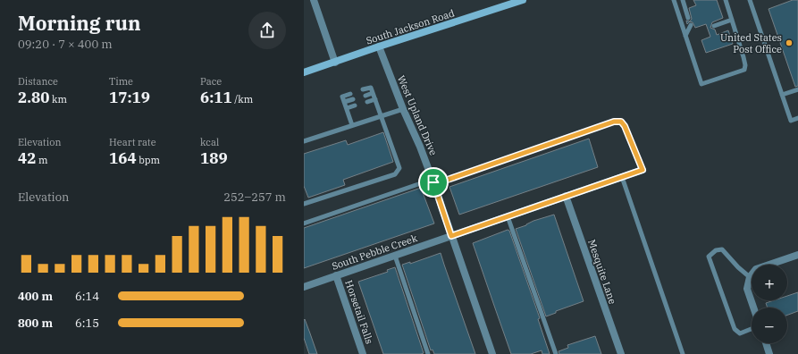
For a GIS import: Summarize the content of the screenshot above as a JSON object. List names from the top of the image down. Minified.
{"streets":{"main road":["South Jackson Road"],"street":["West Upland Drive","South Pebble Creek","Mesquite Lane","Horsetail Falls"]},"crossings":[["South Jackson Road","West Upland Drive"],["West Upland Drive","South Pebble Creek"],["South Pebble Creek","Mesquite Lane"],["South Pebble Creek","Horsetail Falls"]],"places":["United States Post Office"],"page":{"heading":["Morning run","09:20 · 7 × 400 m"],"stats":[["Distance","2.80 km"],["Time","17:19"],["Pace","6:11 /km"],["Elevation","42 m"],["Heart rate","164 bpm"],["kcal","189"]],"chart":["Elevation","252–257 m"],"map_buttons":["+","−"],"list":[{"name":"400 m","note":"6:14"},{"name":"800 m","note":"6:15"}]}}
